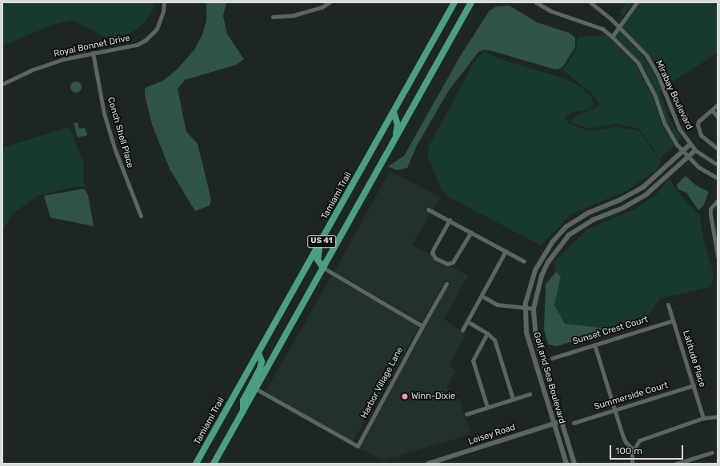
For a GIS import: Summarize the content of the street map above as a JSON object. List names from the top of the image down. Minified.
{"streets":{"main road":["Tamiami Trail","US 41"],"street":["Royal Bonnet Drive","Mirabay Boulevard","Conch Shell Place","Sunset Crest Court","Latitude Place","Golf and Sea Boulevard","Harbor Village Lane","Summerside Court","Leisey Road"]},"crossings":[["Royal Bonnet Drive","Conch Shell Place"],["Mirabay Boulevard","Golf and Sea Boulevard"],["US 41","Harbor Village Lane"],["Sunset Crest Court","Latitude Place"],["Latitude Place","Summerside Court"],["Golf and Sea Boulevard","Leisey Road"]],"places":["Winn-Dixie"],"scale_bar":"100 m"}
